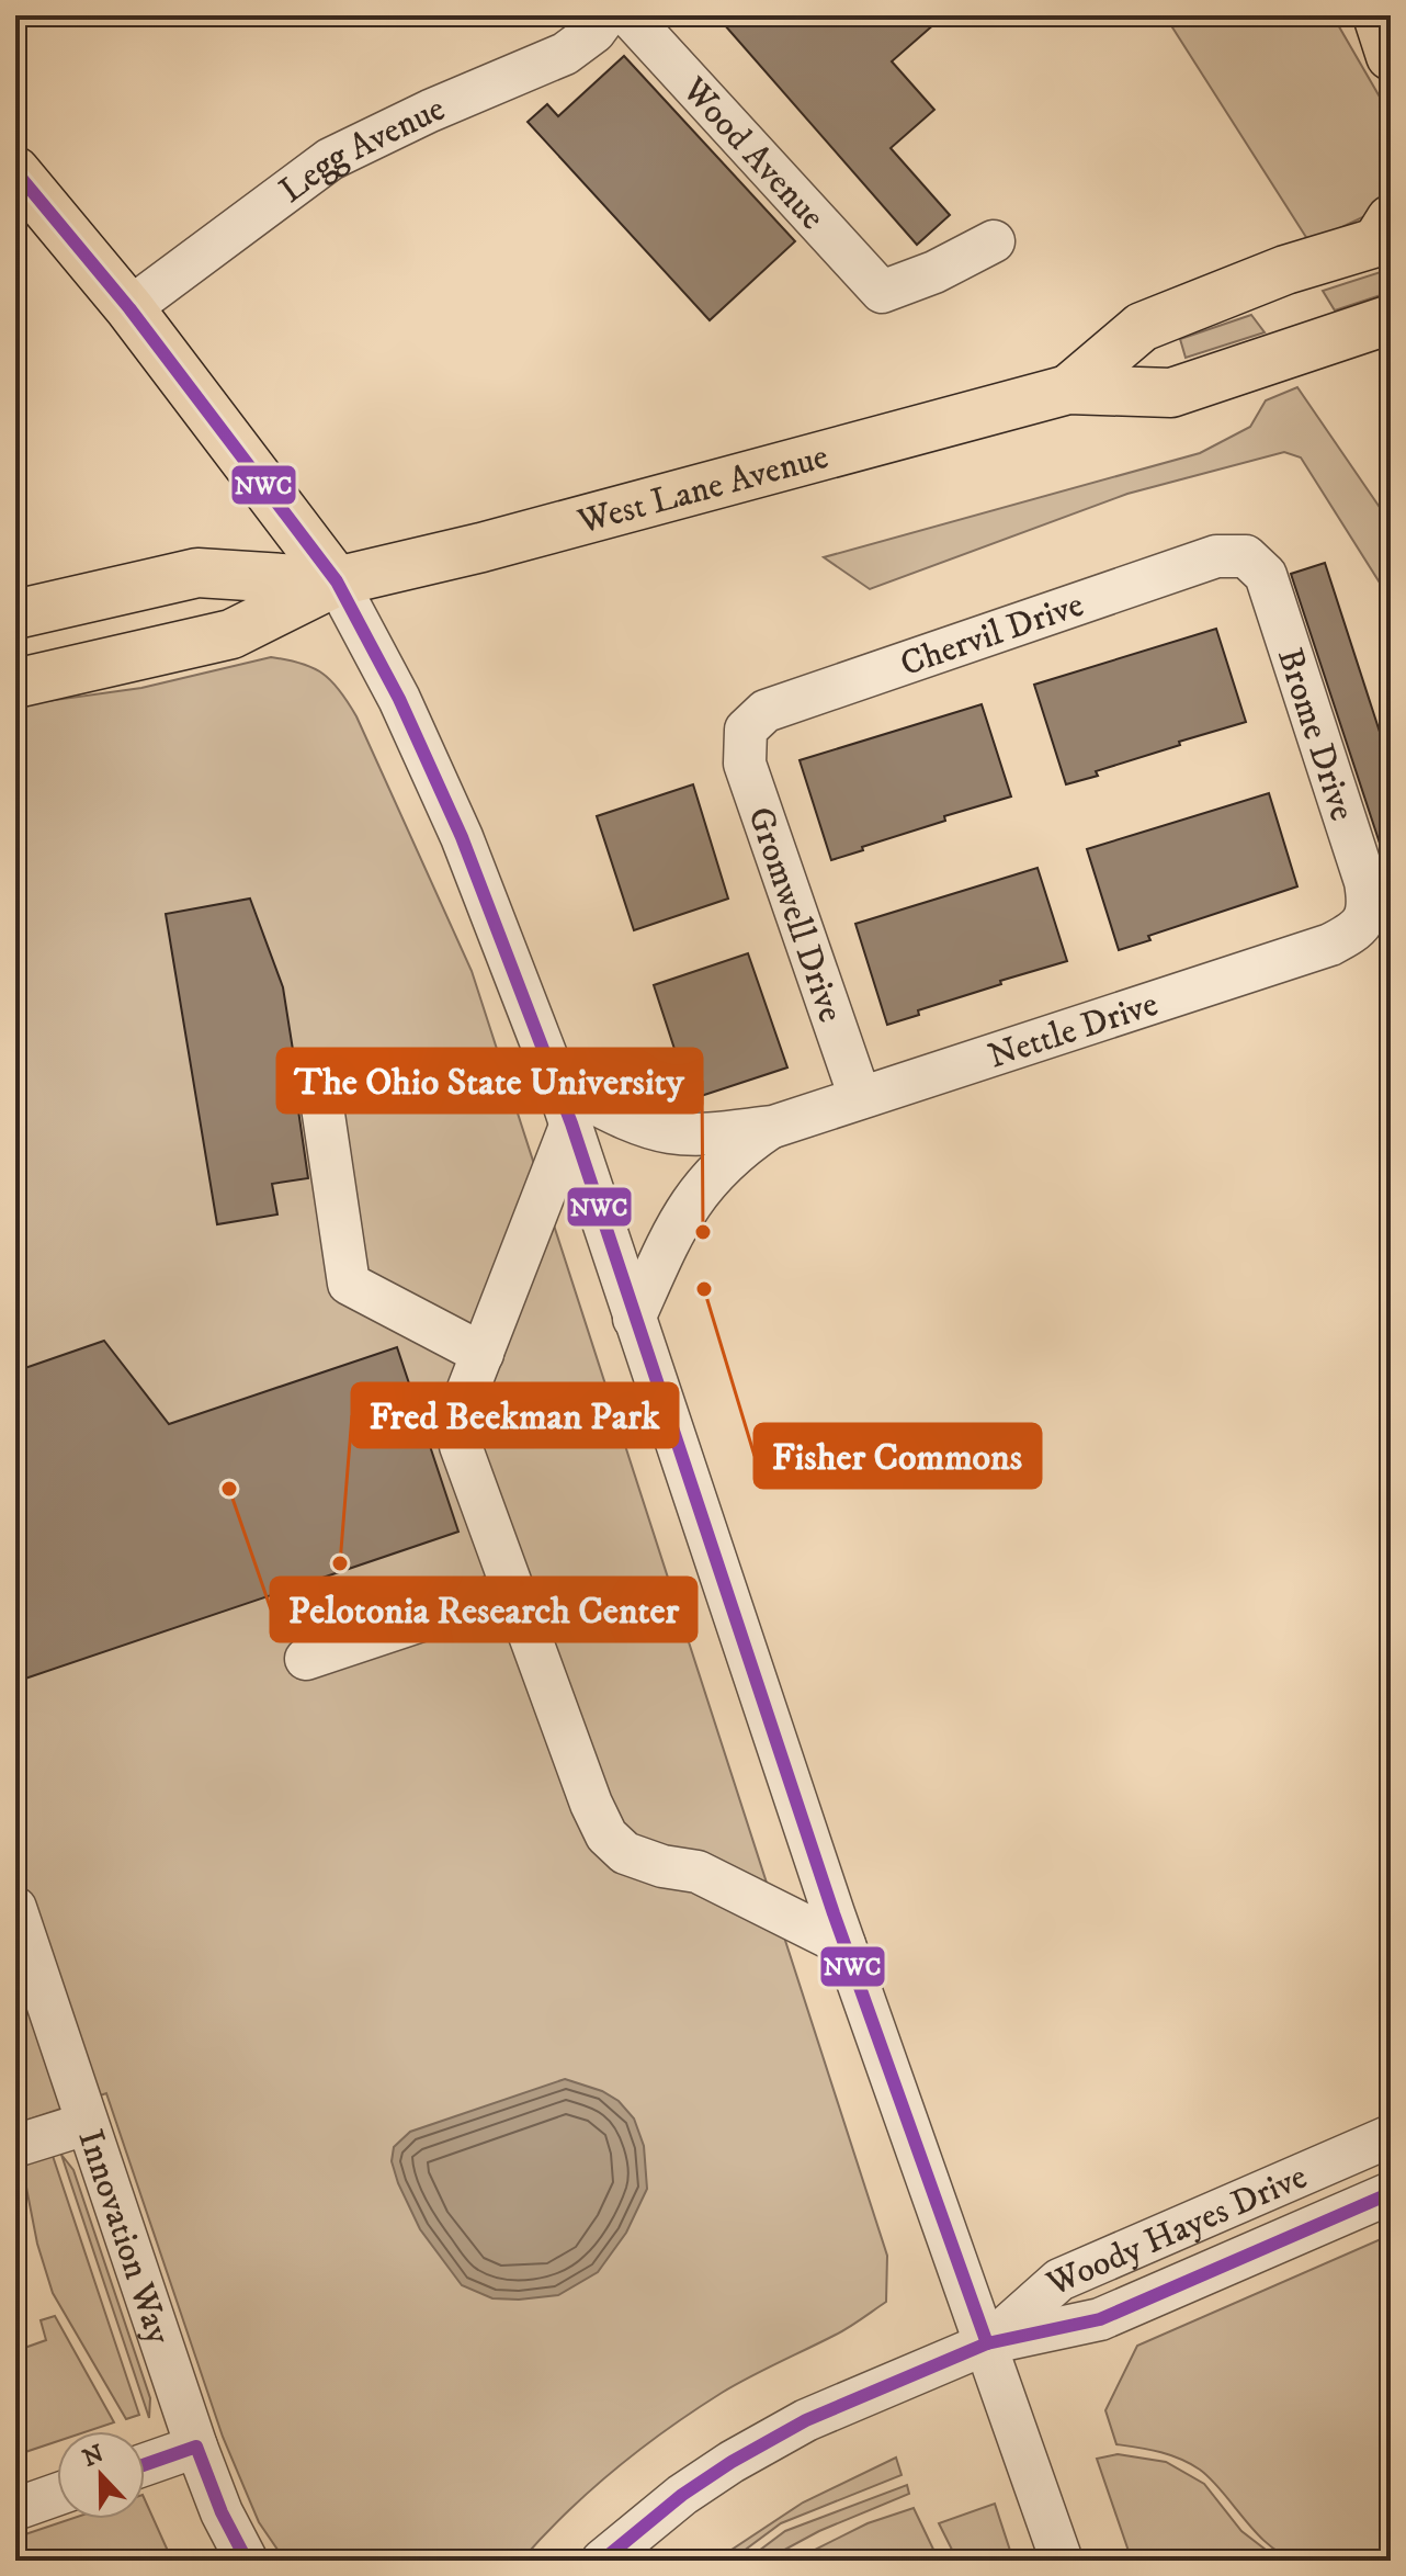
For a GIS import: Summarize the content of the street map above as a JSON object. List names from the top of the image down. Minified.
{"streets":{"main road":["West Lane Avenue"],"street":["Legg Avenue","Wood Avenue","Chervil Drive","Brome Drive","Gromwell Drive","Nettle Drive","Woody Hayes Drive","Innovation Way"]},"crossings":[["Chervil Drive","Brome Drive"],["Chervil Drive","Gromwell Drive"],["Brome Drive","Nettle Drive"],["Gromwell Drive","Nettle Drive"]],"places":["The Ohio State University","Fisher Commons","Pelotonia Research Center","Fred Beekman Park"],"lines":["transit line NWC"],"north":"top"}
